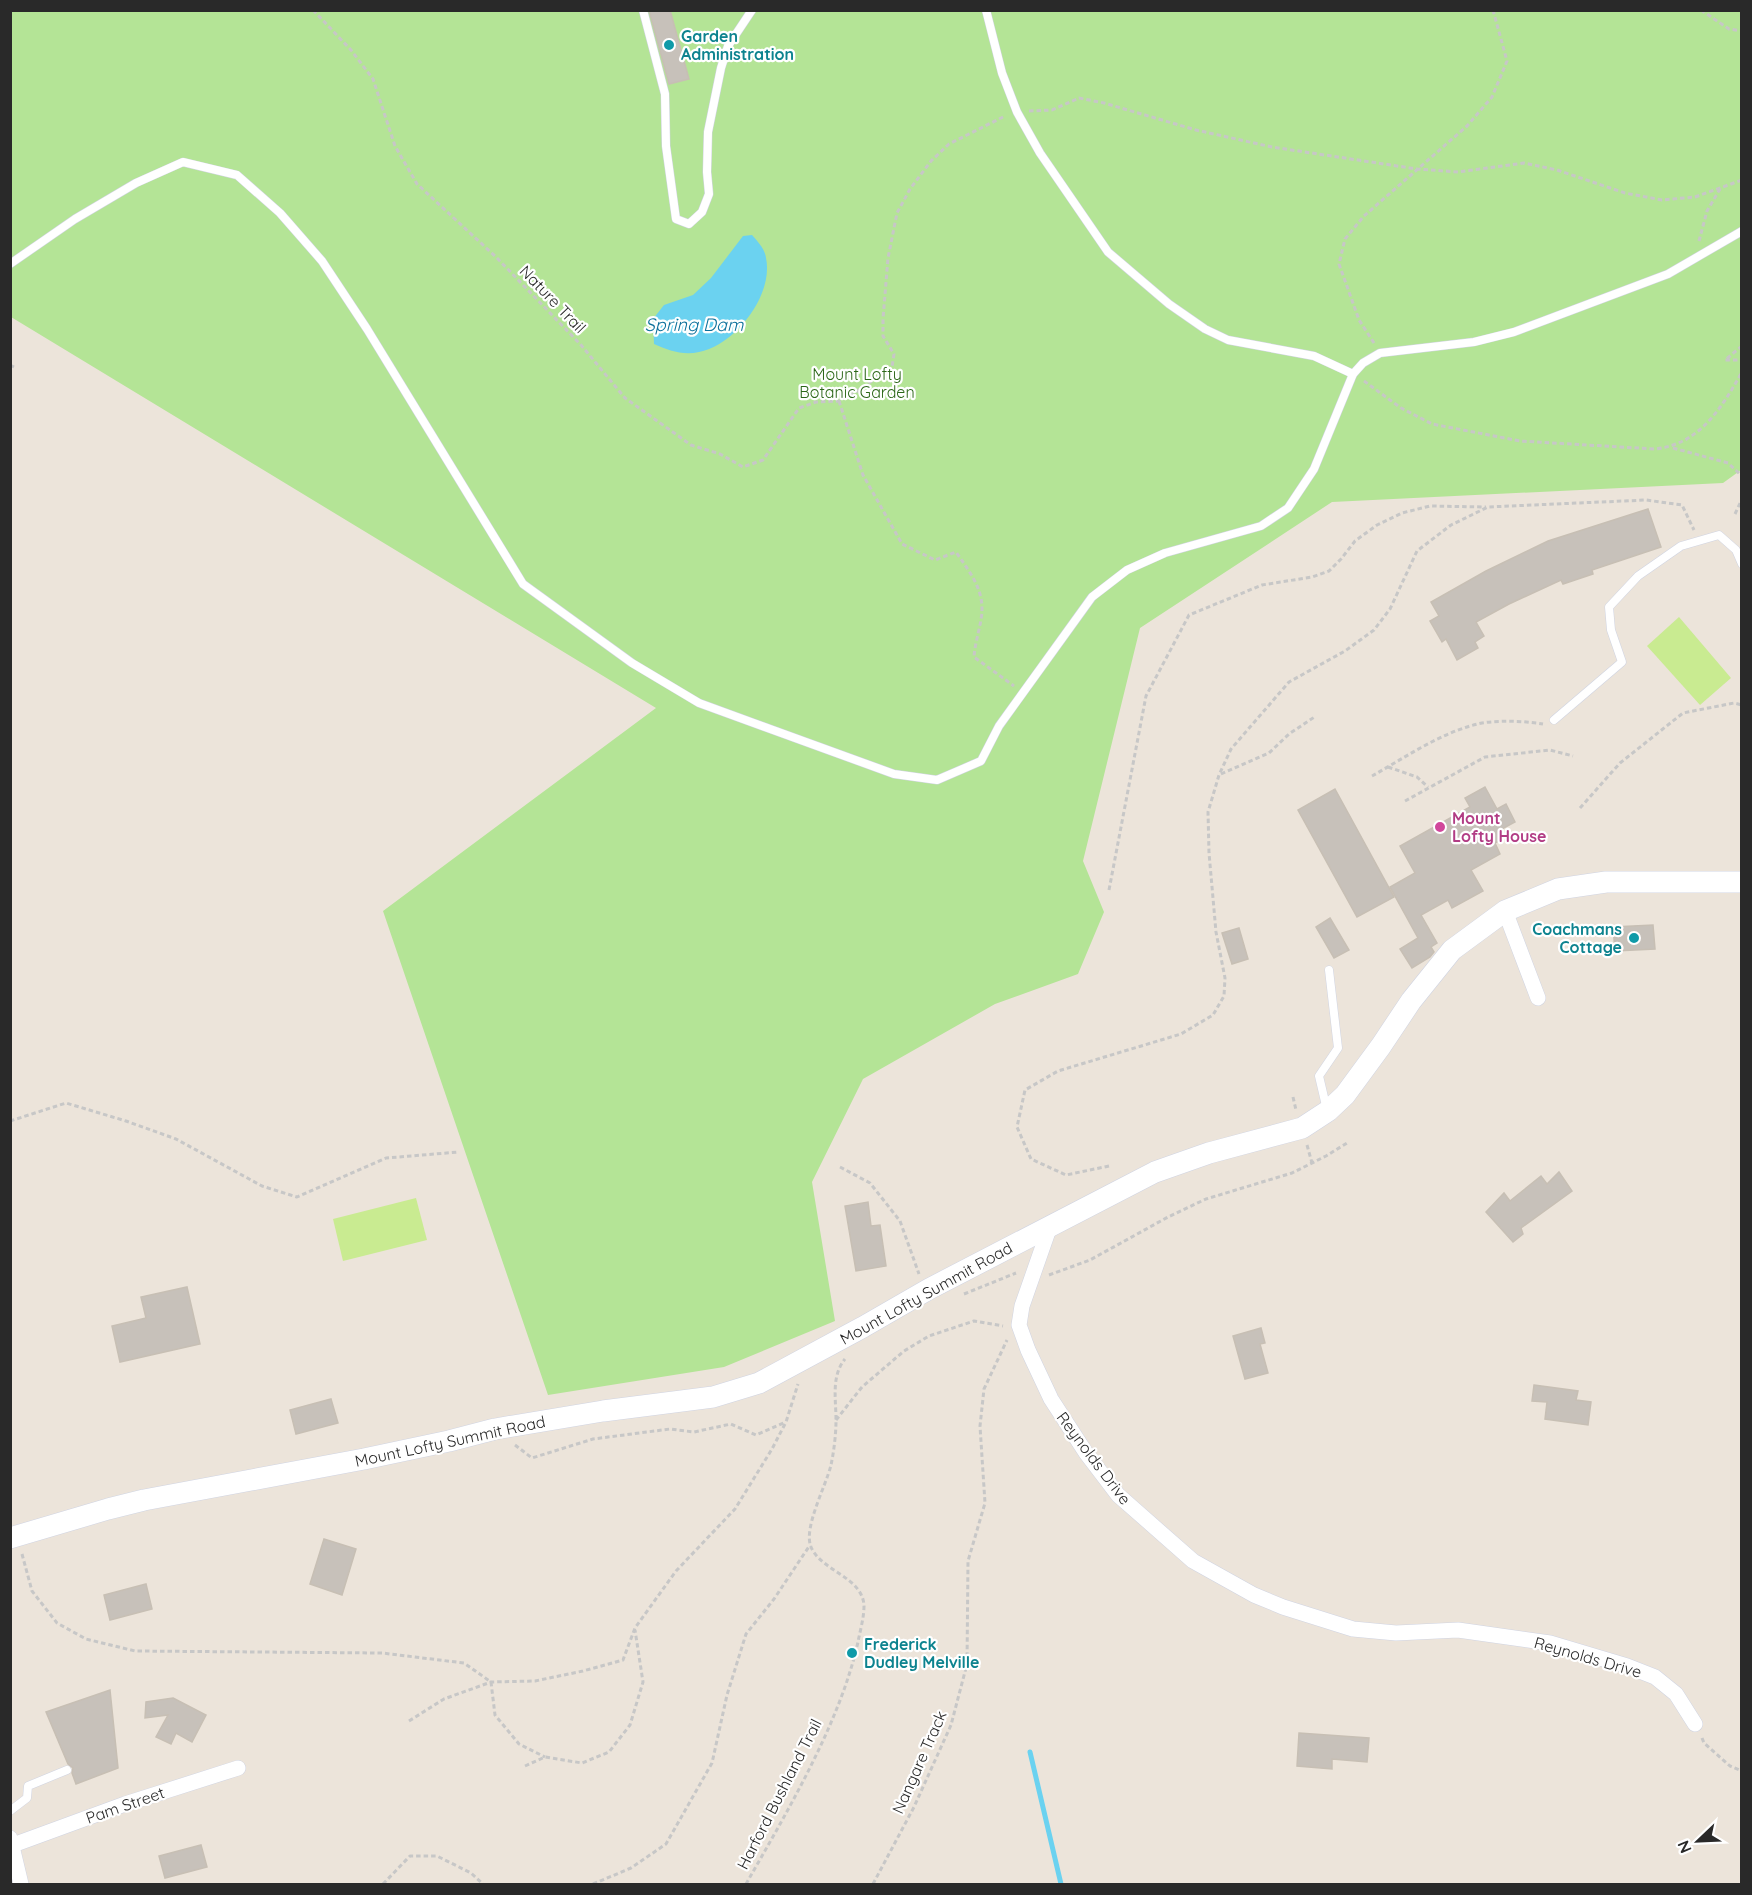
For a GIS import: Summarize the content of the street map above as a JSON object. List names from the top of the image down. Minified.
{"streets":{"main road":["Mount Lofty Summit Road"],"street":["Reynolds Drive","Pam Street"],"path":["Nature Trail","Nangare Track","Harford Bushland Trail"]},"crossings":[["Mount Lofty Summit Road","Reynolds Drive"]],"water":["Spring Dam"],"parks":["Mount Lofty Botanic Garden"],"places":["Garden Administration","Mount Lofty House","Coachmans Cottage","Frederick Dudley Melville"],"north":"bottom left"}
